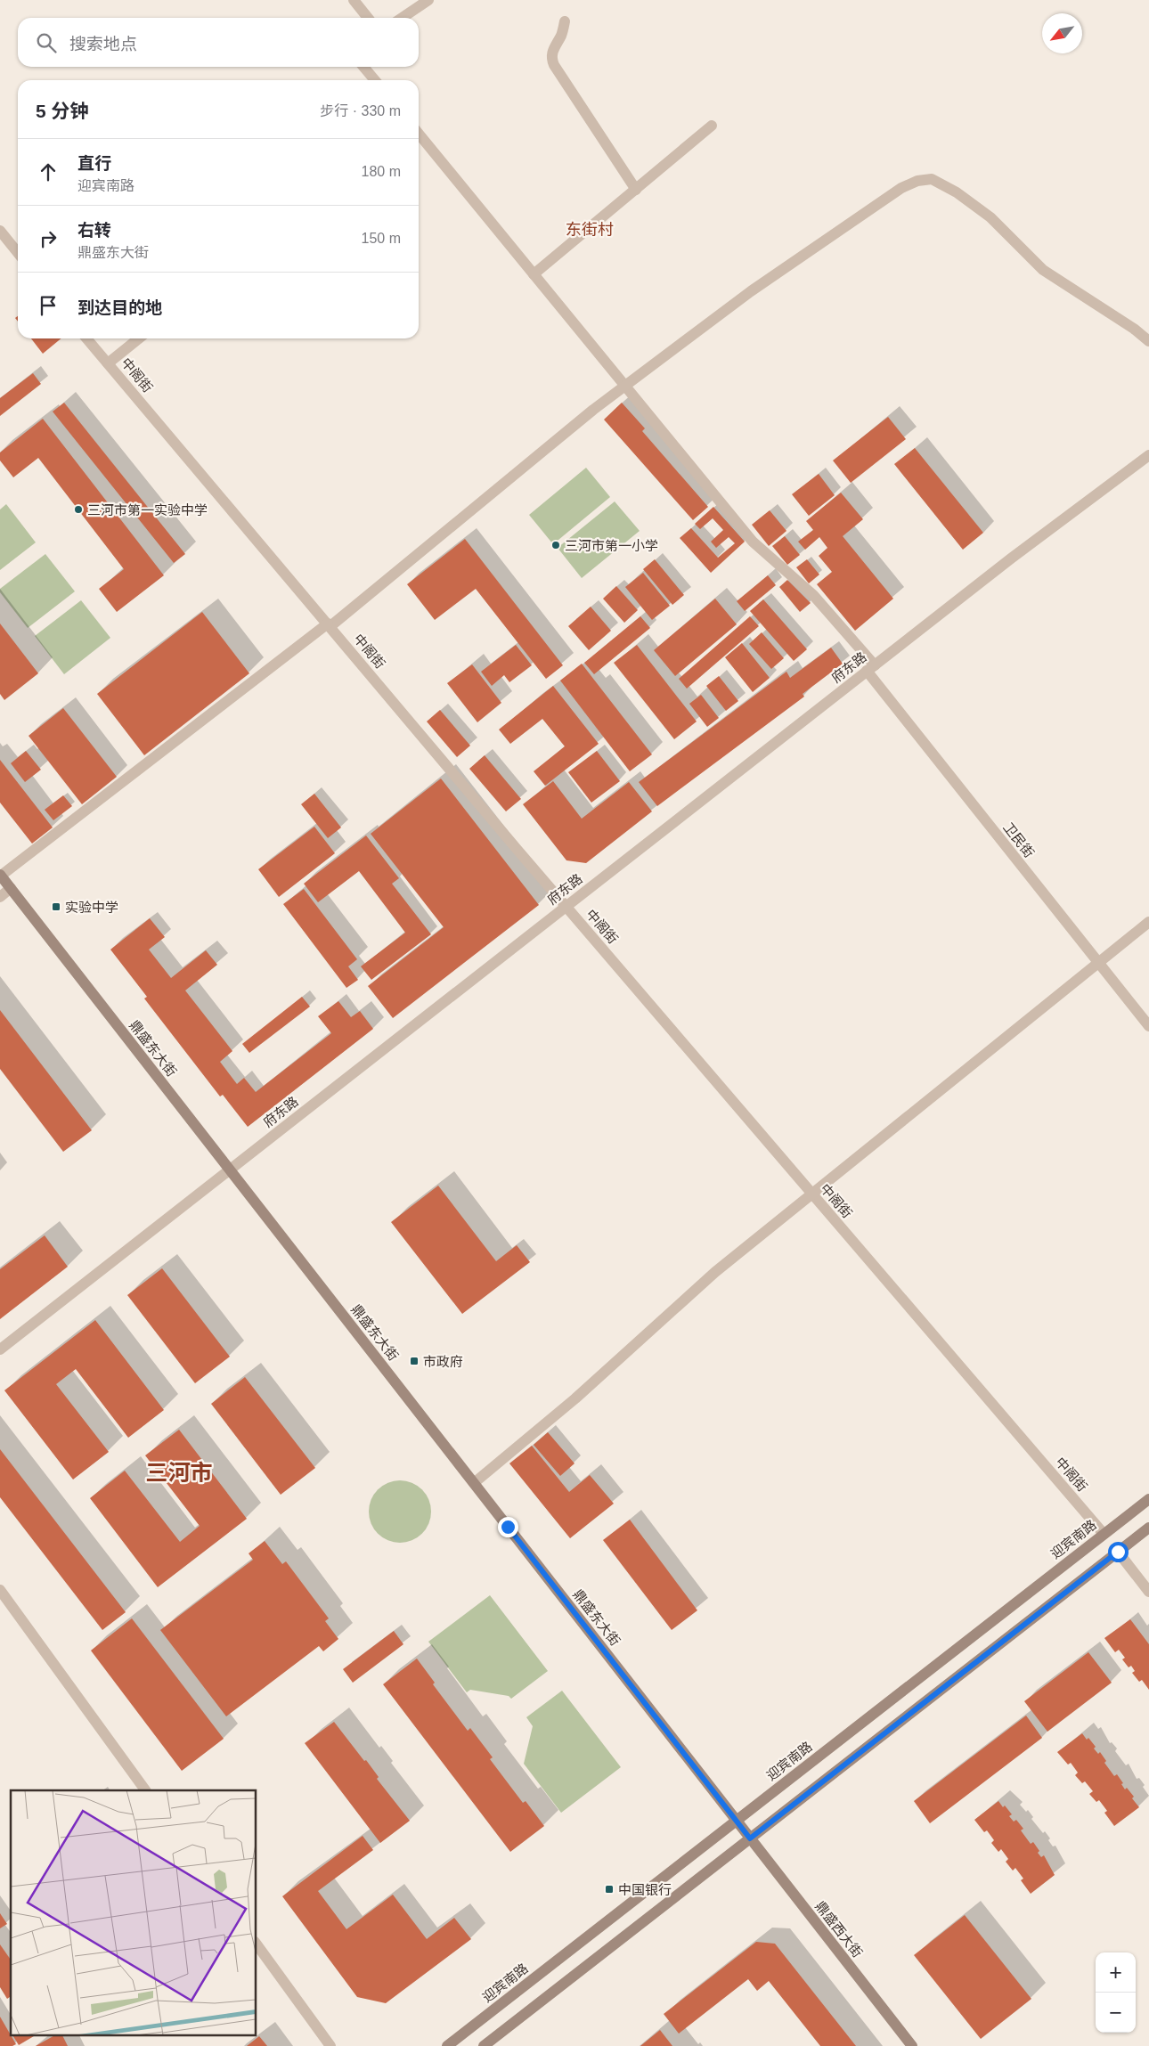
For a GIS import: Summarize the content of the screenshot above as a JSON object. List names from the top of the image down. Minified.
{"streets":{"main road":["鼎盛东大街","迎宾南路","鼎盛西大街"],"street":["中阁街","府东路","卫民街"]},"crossings":[["中阁街","府东路"],["中阁街","迎宾南路"],["府东路","卫民街"],["府东路","鼎盛东大街"],["鼎盛东大街","迎宾南路"],["鼎盛东大街","鼎盛西大街"]],"districts":["东街村","三河市"],"places":{"other":["三河市第一实验中学","三河市第一小学"],"transit":["实验中学","市政府","中国银行"]},"north":"bottom left","page":{"search":"搜索地点","heading":["5 分钟","步行 · 330 m"],"list":[["直行","迎宾南路","180 m"],["右转","鼎盛东大街","150 m"],"到达目的地"],"map_buttons":["+","−"]}}
